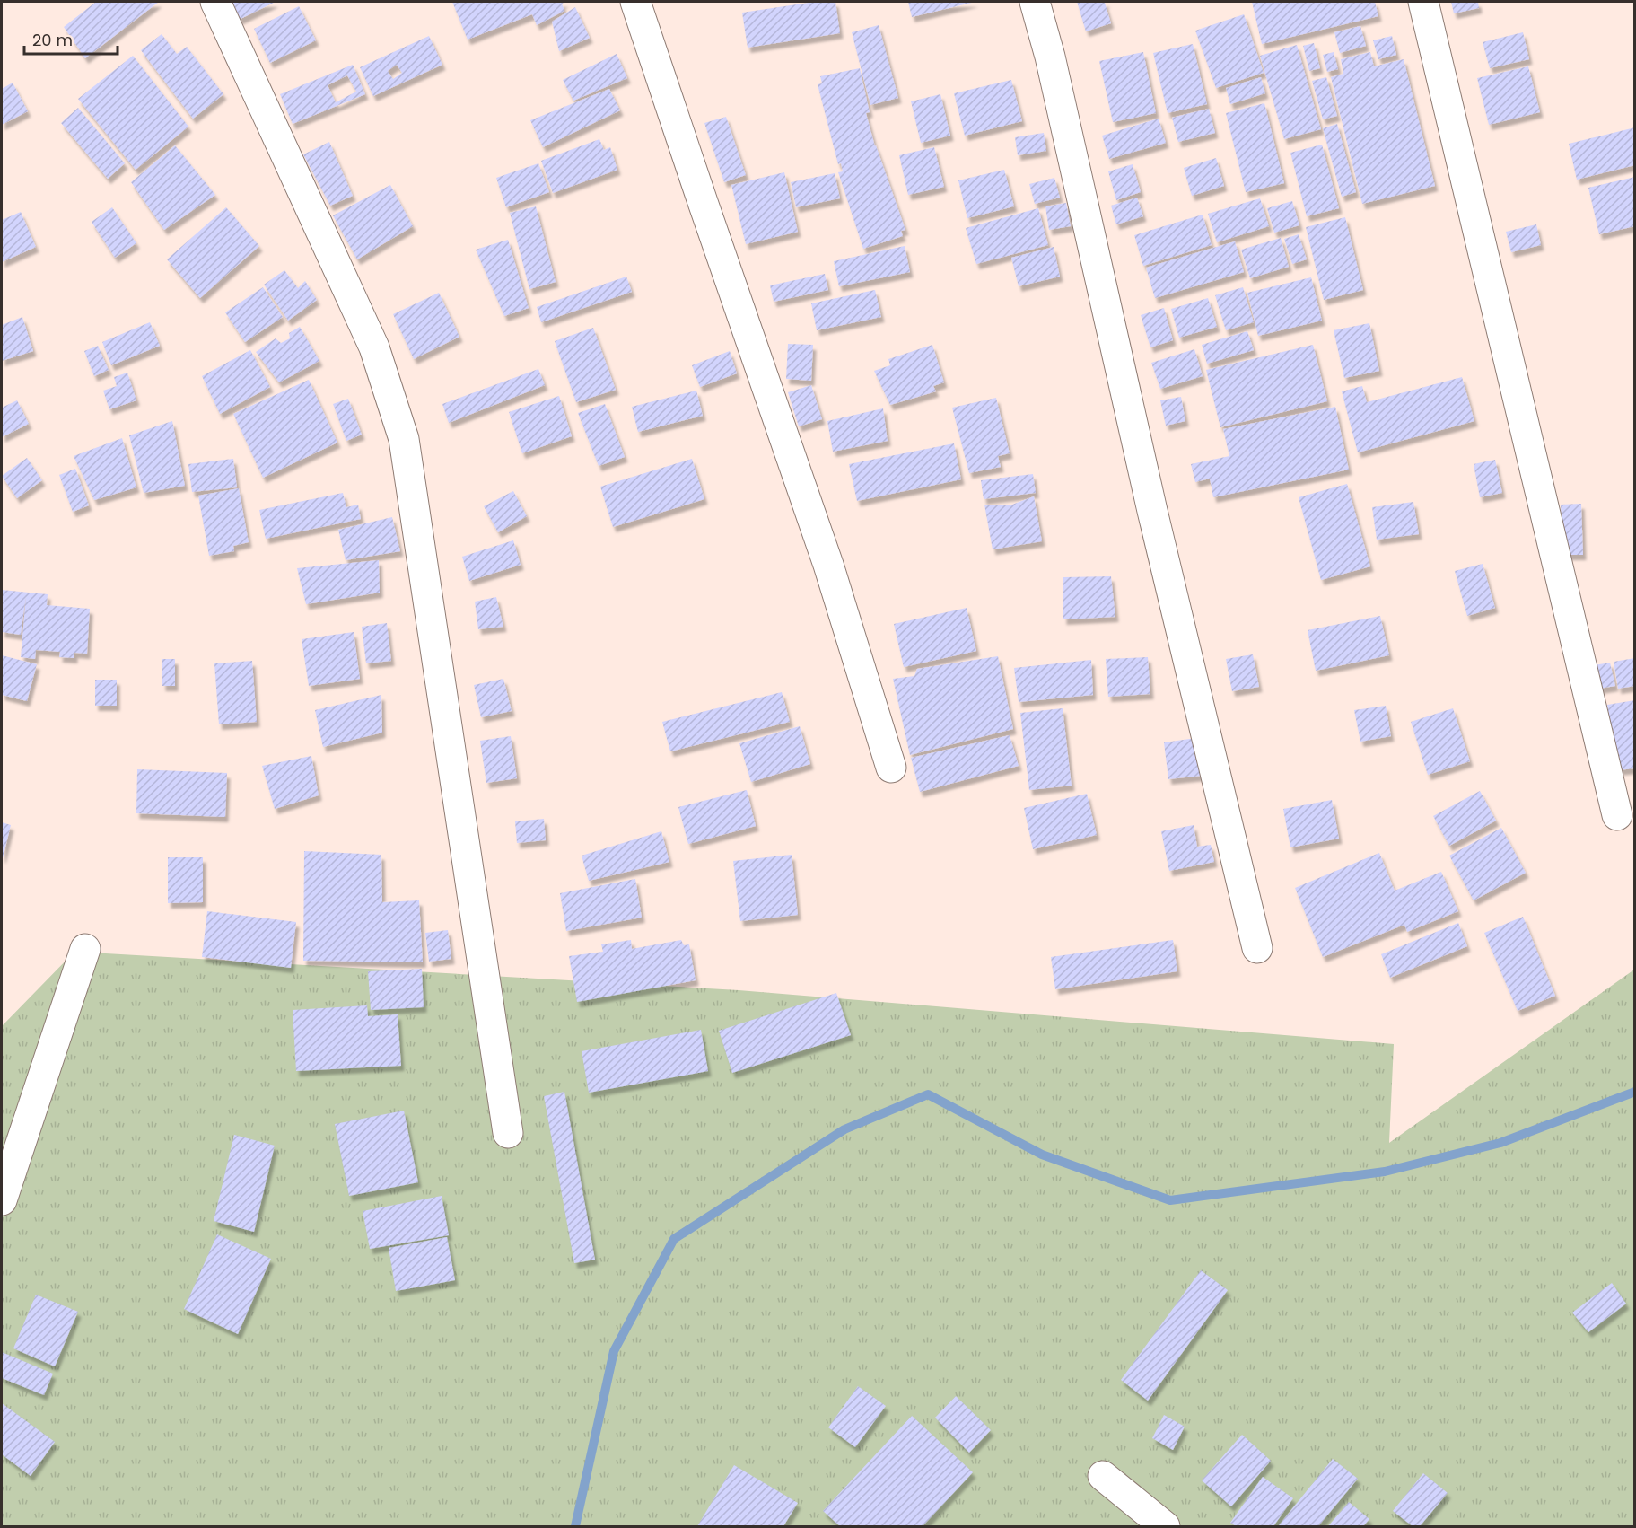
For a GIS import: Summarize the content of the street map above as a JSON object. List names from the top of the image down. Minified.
{"scale_bar":"20 m"}
